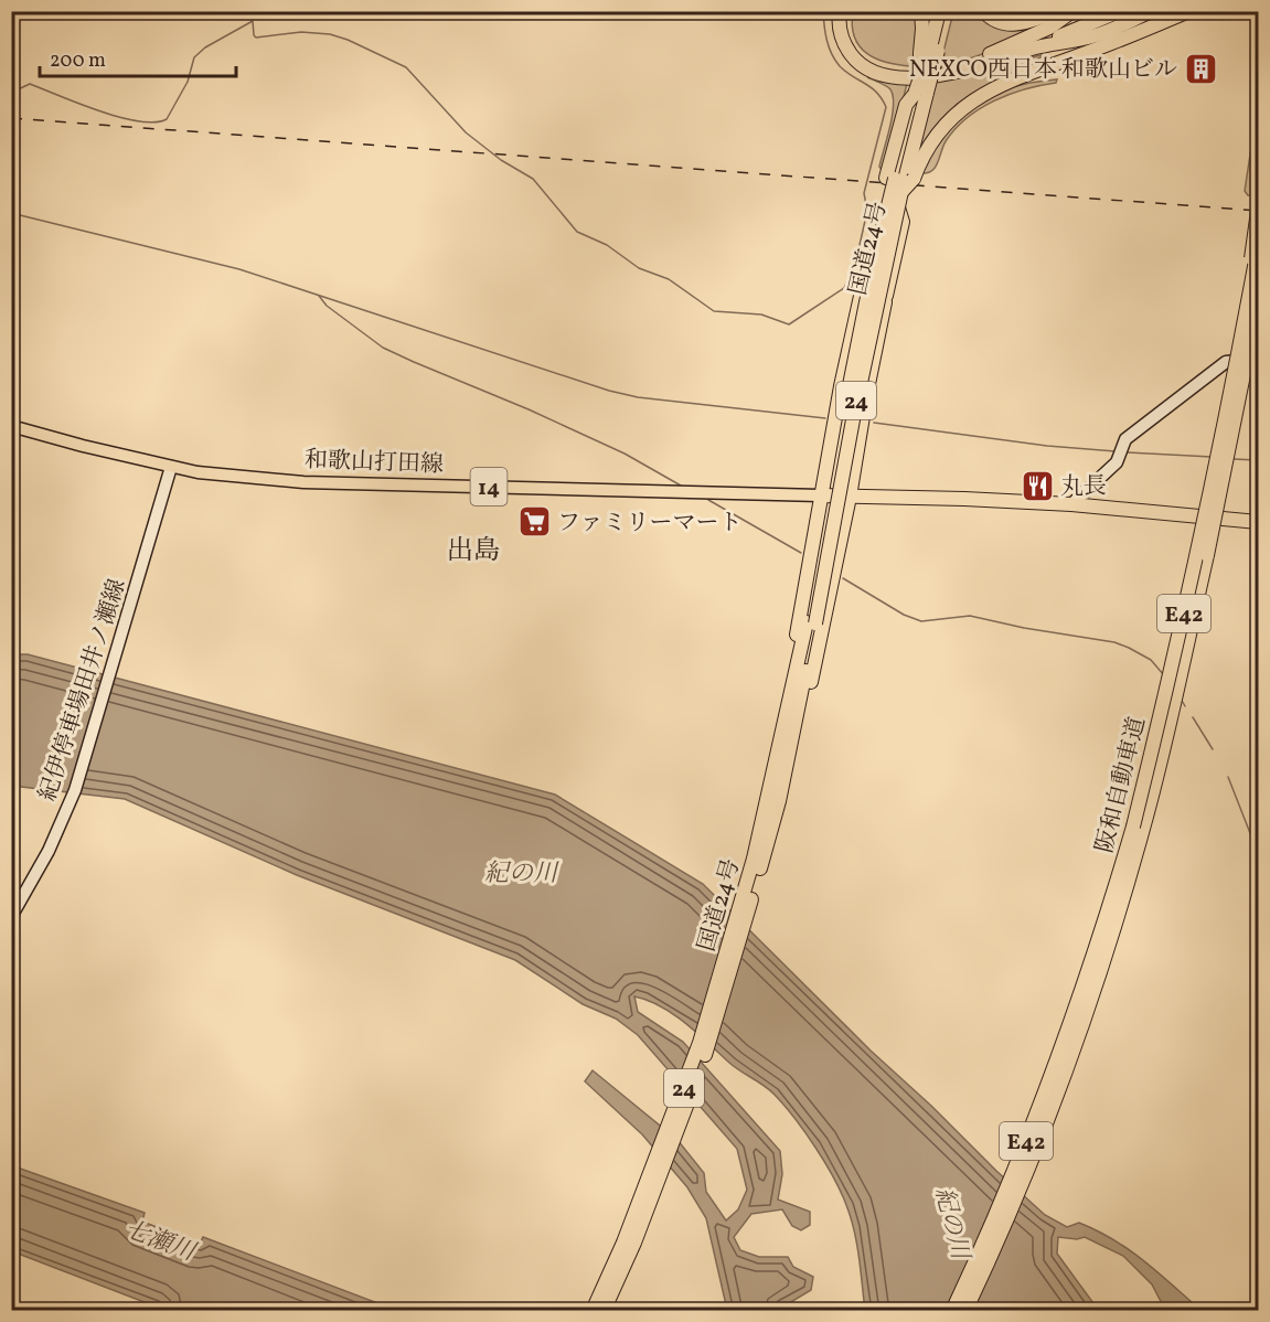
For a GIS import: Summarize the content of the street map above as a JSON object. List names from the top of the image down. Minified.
{"streets":{"highway":["国道24号","24","E42","阪和自動車道"],"main road":["和歌山打田線","14","紀伊停車場田井ノ瀬線"]},"crossings":[["国道24号","24"],["24","和歌山打田線"],["和歌山打田線","紀伊停車場田井ノ瀬線"]],"districts":["出島"],"water":["紀の川","七瀬川"],"places":{"building":["NEXCO西日本 和歌山ビル"],"restaurant":["丸長"],"supermarket":["ファミリーマート"]},"scale_bar":"200 m"}
